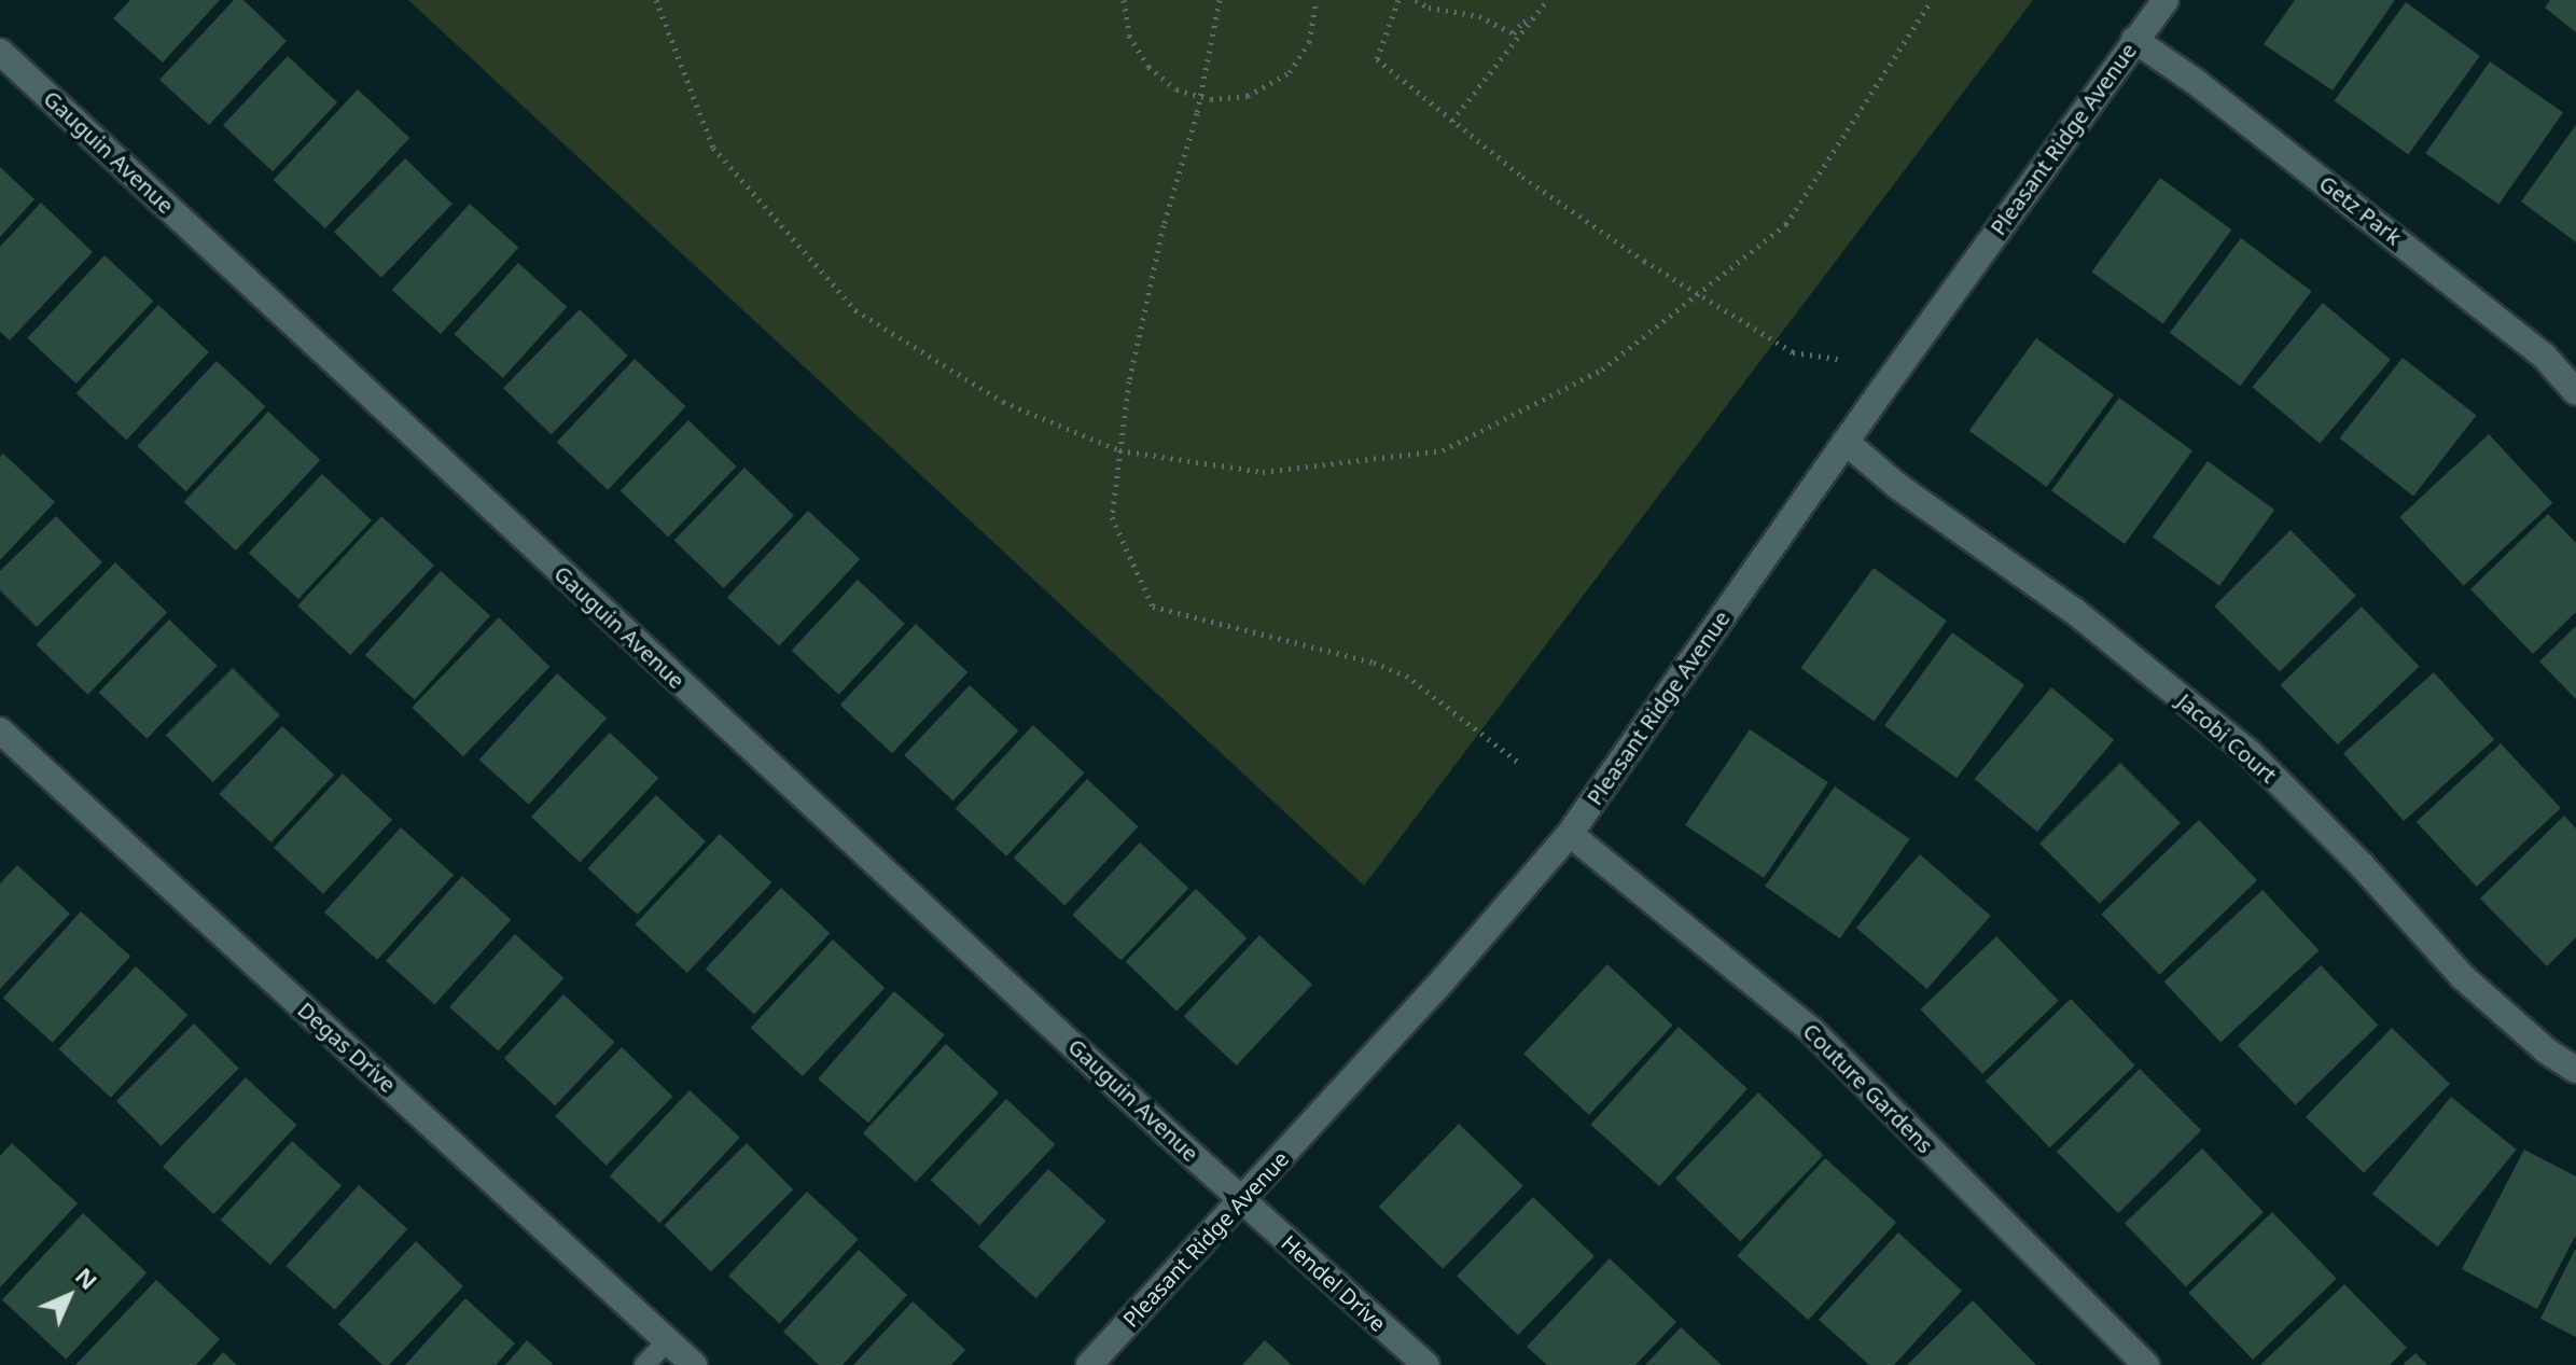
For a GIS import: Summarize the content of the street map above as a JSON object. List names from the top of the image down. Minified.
{"streets":{"street":["Pleasant Ridge Avenue","Gauguin Avenue","Getz Park","Jacobi Court","Degas Drive","Couture Gardens","Hendel Drive"]},"crossings":[["Pleasant Ridge Avenue","Gauguin Avenue"],["Pleasant Ridge Avenue","Getz Park"],["Pleasant Ridge Avenue","Jacobi Court"],["Pleasant Ridge Avenue","Couture Gardens"],["Pleasant Ridge Avenue","Hendel Drive"],["Gauguin Avenue","Hendel Drive"]],"north":"top right"}
